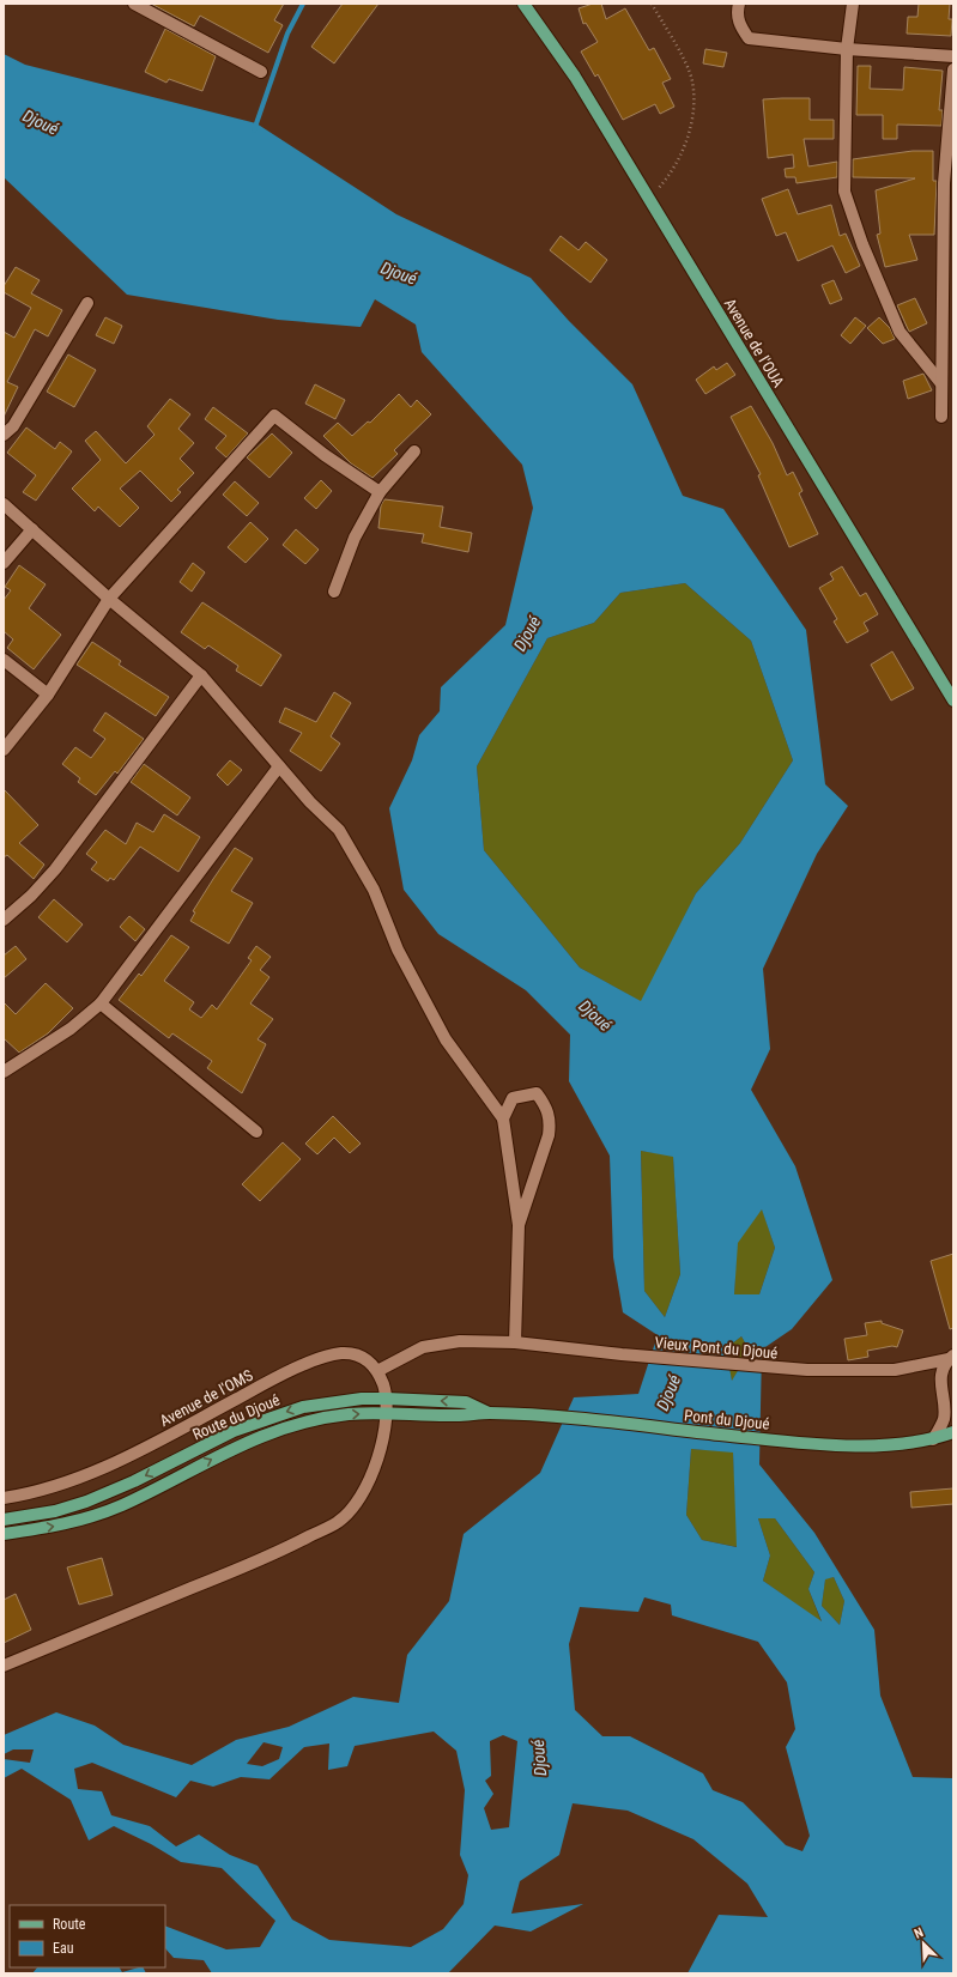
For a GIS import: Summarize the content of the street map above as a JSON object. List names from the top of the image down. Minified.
{"streets":{"main road":["Avenue de l'OUA","Route du Djoué","Pont du Djoué"],"street":["Vieux Pont du Djoué","Avenue de l'OMS"]},"crossings":[["Vieux Pont du Djoué","Avenue de l'OMS"],["Route du Djoué","Pont du Djoué"]],"water":["Djoué"],"legend":["Route","Eau"],"north":"top left"}
